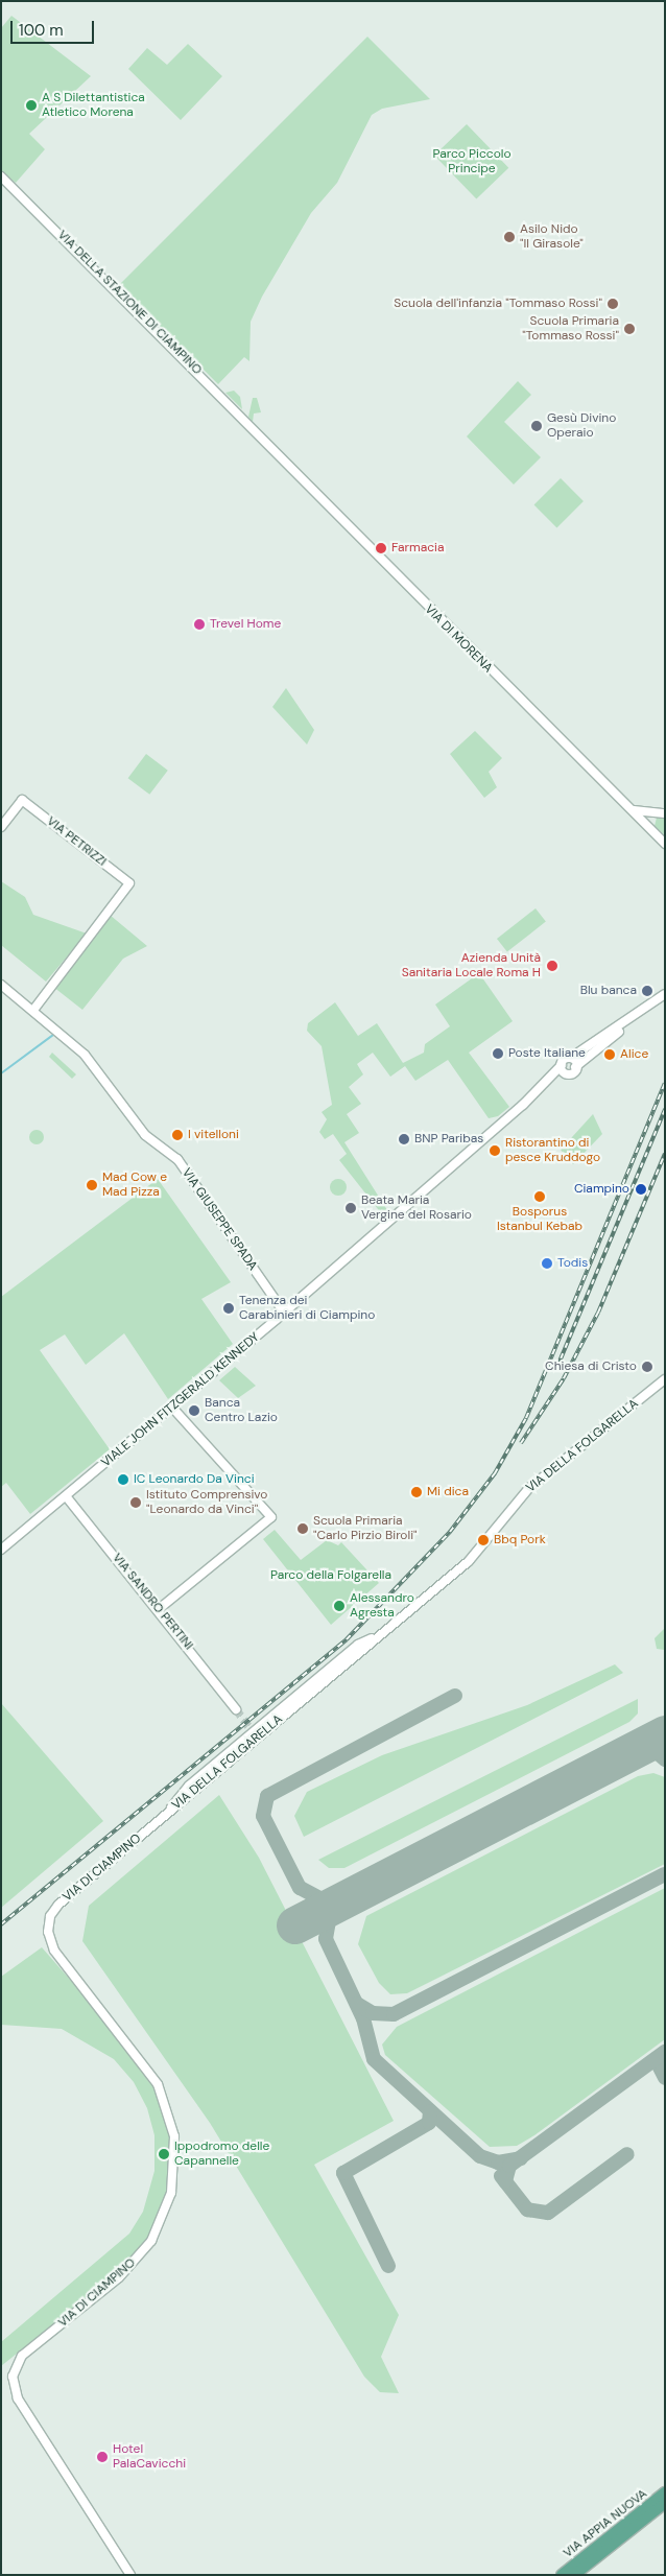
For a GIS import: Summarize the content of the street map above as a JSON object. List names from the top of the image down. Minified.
{"streets":{"main road":["VIA APPIA NUOVA"],"street":["VIA DELLA STAZIONE DI CIAMPINO","VIA DI MORENA","VIA PETRIZZI","VIA GIUSEPPE SPADA","VIALE JOHN FITZGERALD KENNEDY","VIA DELLA FOLGARELLA","VIA SANDRO PERTINI","VIA DI CIAMPINO"]},"crossings":[["VIA DELLA STAZIONE DI CIAMPINO","VIA DI MORENA"],["VIA PETRIZZI","VIA GIUSEPPE SPADA"],["VIA GIUSEPPE SPADA","VIALE JOHN FITZGERALD KENNEDY"],["VIALE JOHN FITZGERALD KENNEDY","VIA SANDRO PERTINI"],["VIA DELLA FOLGARELLA","VIA DI CIAMPINO"]],"parks":["Parco Piccolo Principe","Parco della Folgarella"],"places":["A S Dilettantistica Atletico Morena","Asilo Nido \"Il Girasole\"","Scuola dell'infanzia \"Tommaso Rossi\"","Scuola Primaria \"Tommaso Rossi\"","Gesù Divino Operaio","Farmacia","Trevel Home","Azienda Unità Sanitaria Locale Roma H","Blu banca","Poste Italiane","Alice","I vitelloni","BNP Paribas","Ristorantino di pesce Kruddogo","Mad Cow e Mad Pizza","Ciampino","Bosporus Istanbul Kebab","Beata Maria Vergine del Rosario","Todis","Tenenza dei Carabinieri di Ciampino","Chiesa di Cristo","Banca Centro Lazio","IC Leonardo Da Vinci","Mi dica","Istituto Comprensivo \"Leonardo da Vinci\"","Scuola Primaria \"Carlo Pirzio Biroli\"","Bbq Pork","Alessandro Agresta","Ippodromo delle Capannelle","Hotel PalaCavicchi"],"scale_bar":"100 m"}
